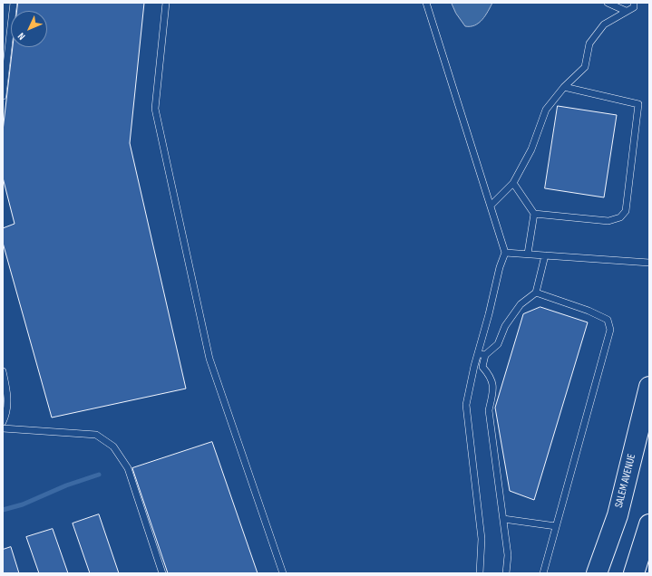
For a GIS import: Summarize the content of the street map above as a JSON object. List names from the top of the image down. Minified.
{"streets":{"highway":["SALEM AVENUE"]},"north":"bottom left"}
